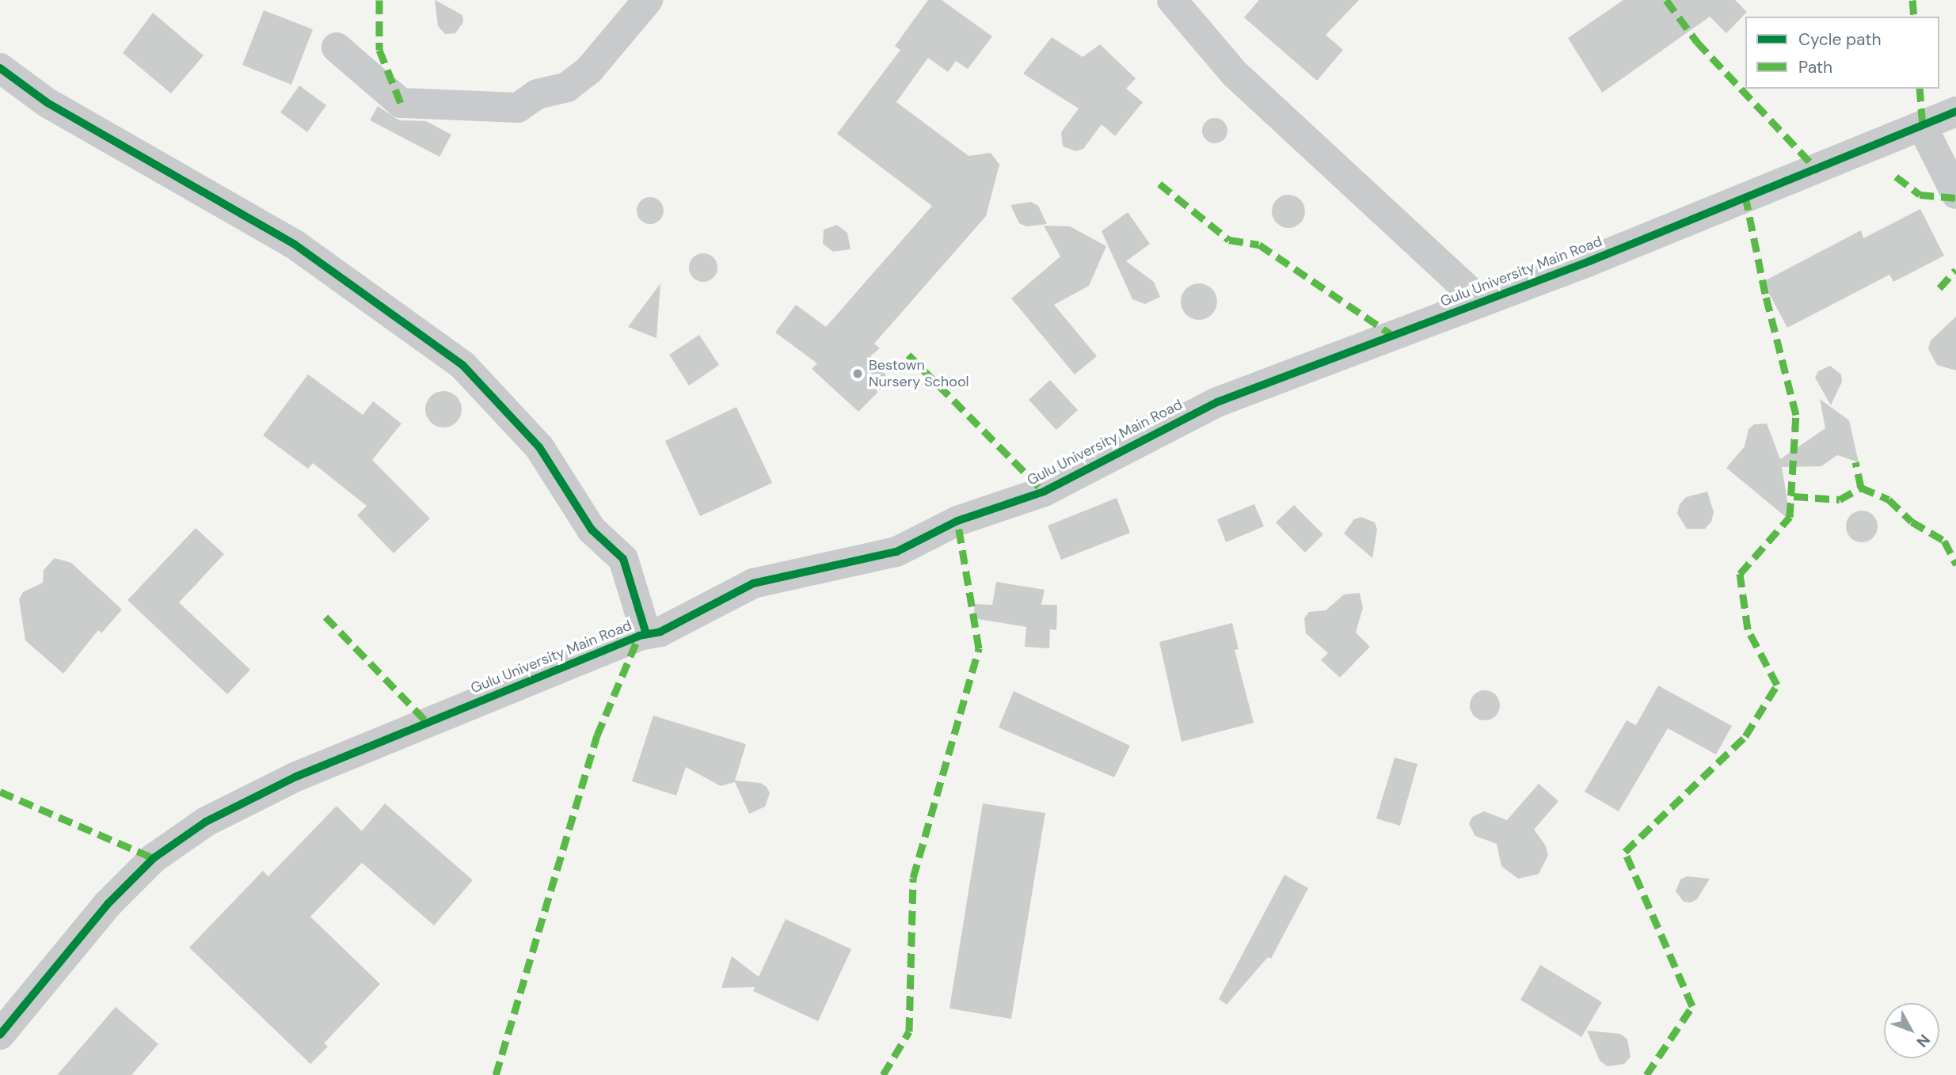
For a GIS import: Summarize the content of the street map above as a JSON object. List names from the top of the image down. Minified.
{"streets":{"street":["Gulu University Main Road"]},"places":["Bestown Nursery School"],"legend":["Cycle path","Path"],"north":"bottom right"}
